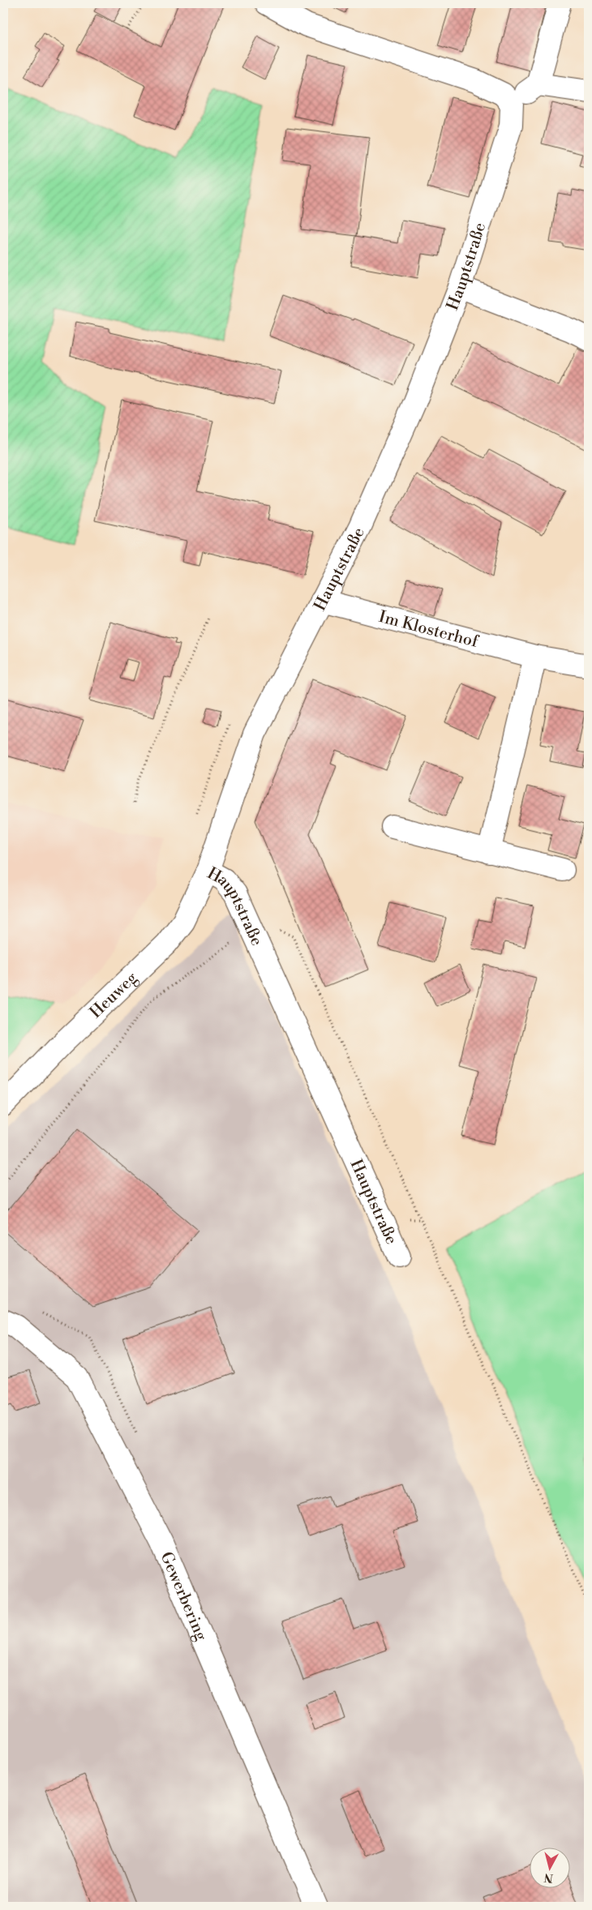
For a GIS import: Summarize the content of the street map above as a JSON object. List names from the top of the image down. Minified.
{"streets":{"street":["Hauptstraße","Im Klosterhof","Heuweg","Gewerbering"]},"crossings":[["Hauptstraße","Im Klosterhof"],["Hauptstraße","Heuweg"]],"north":"bottom"}
